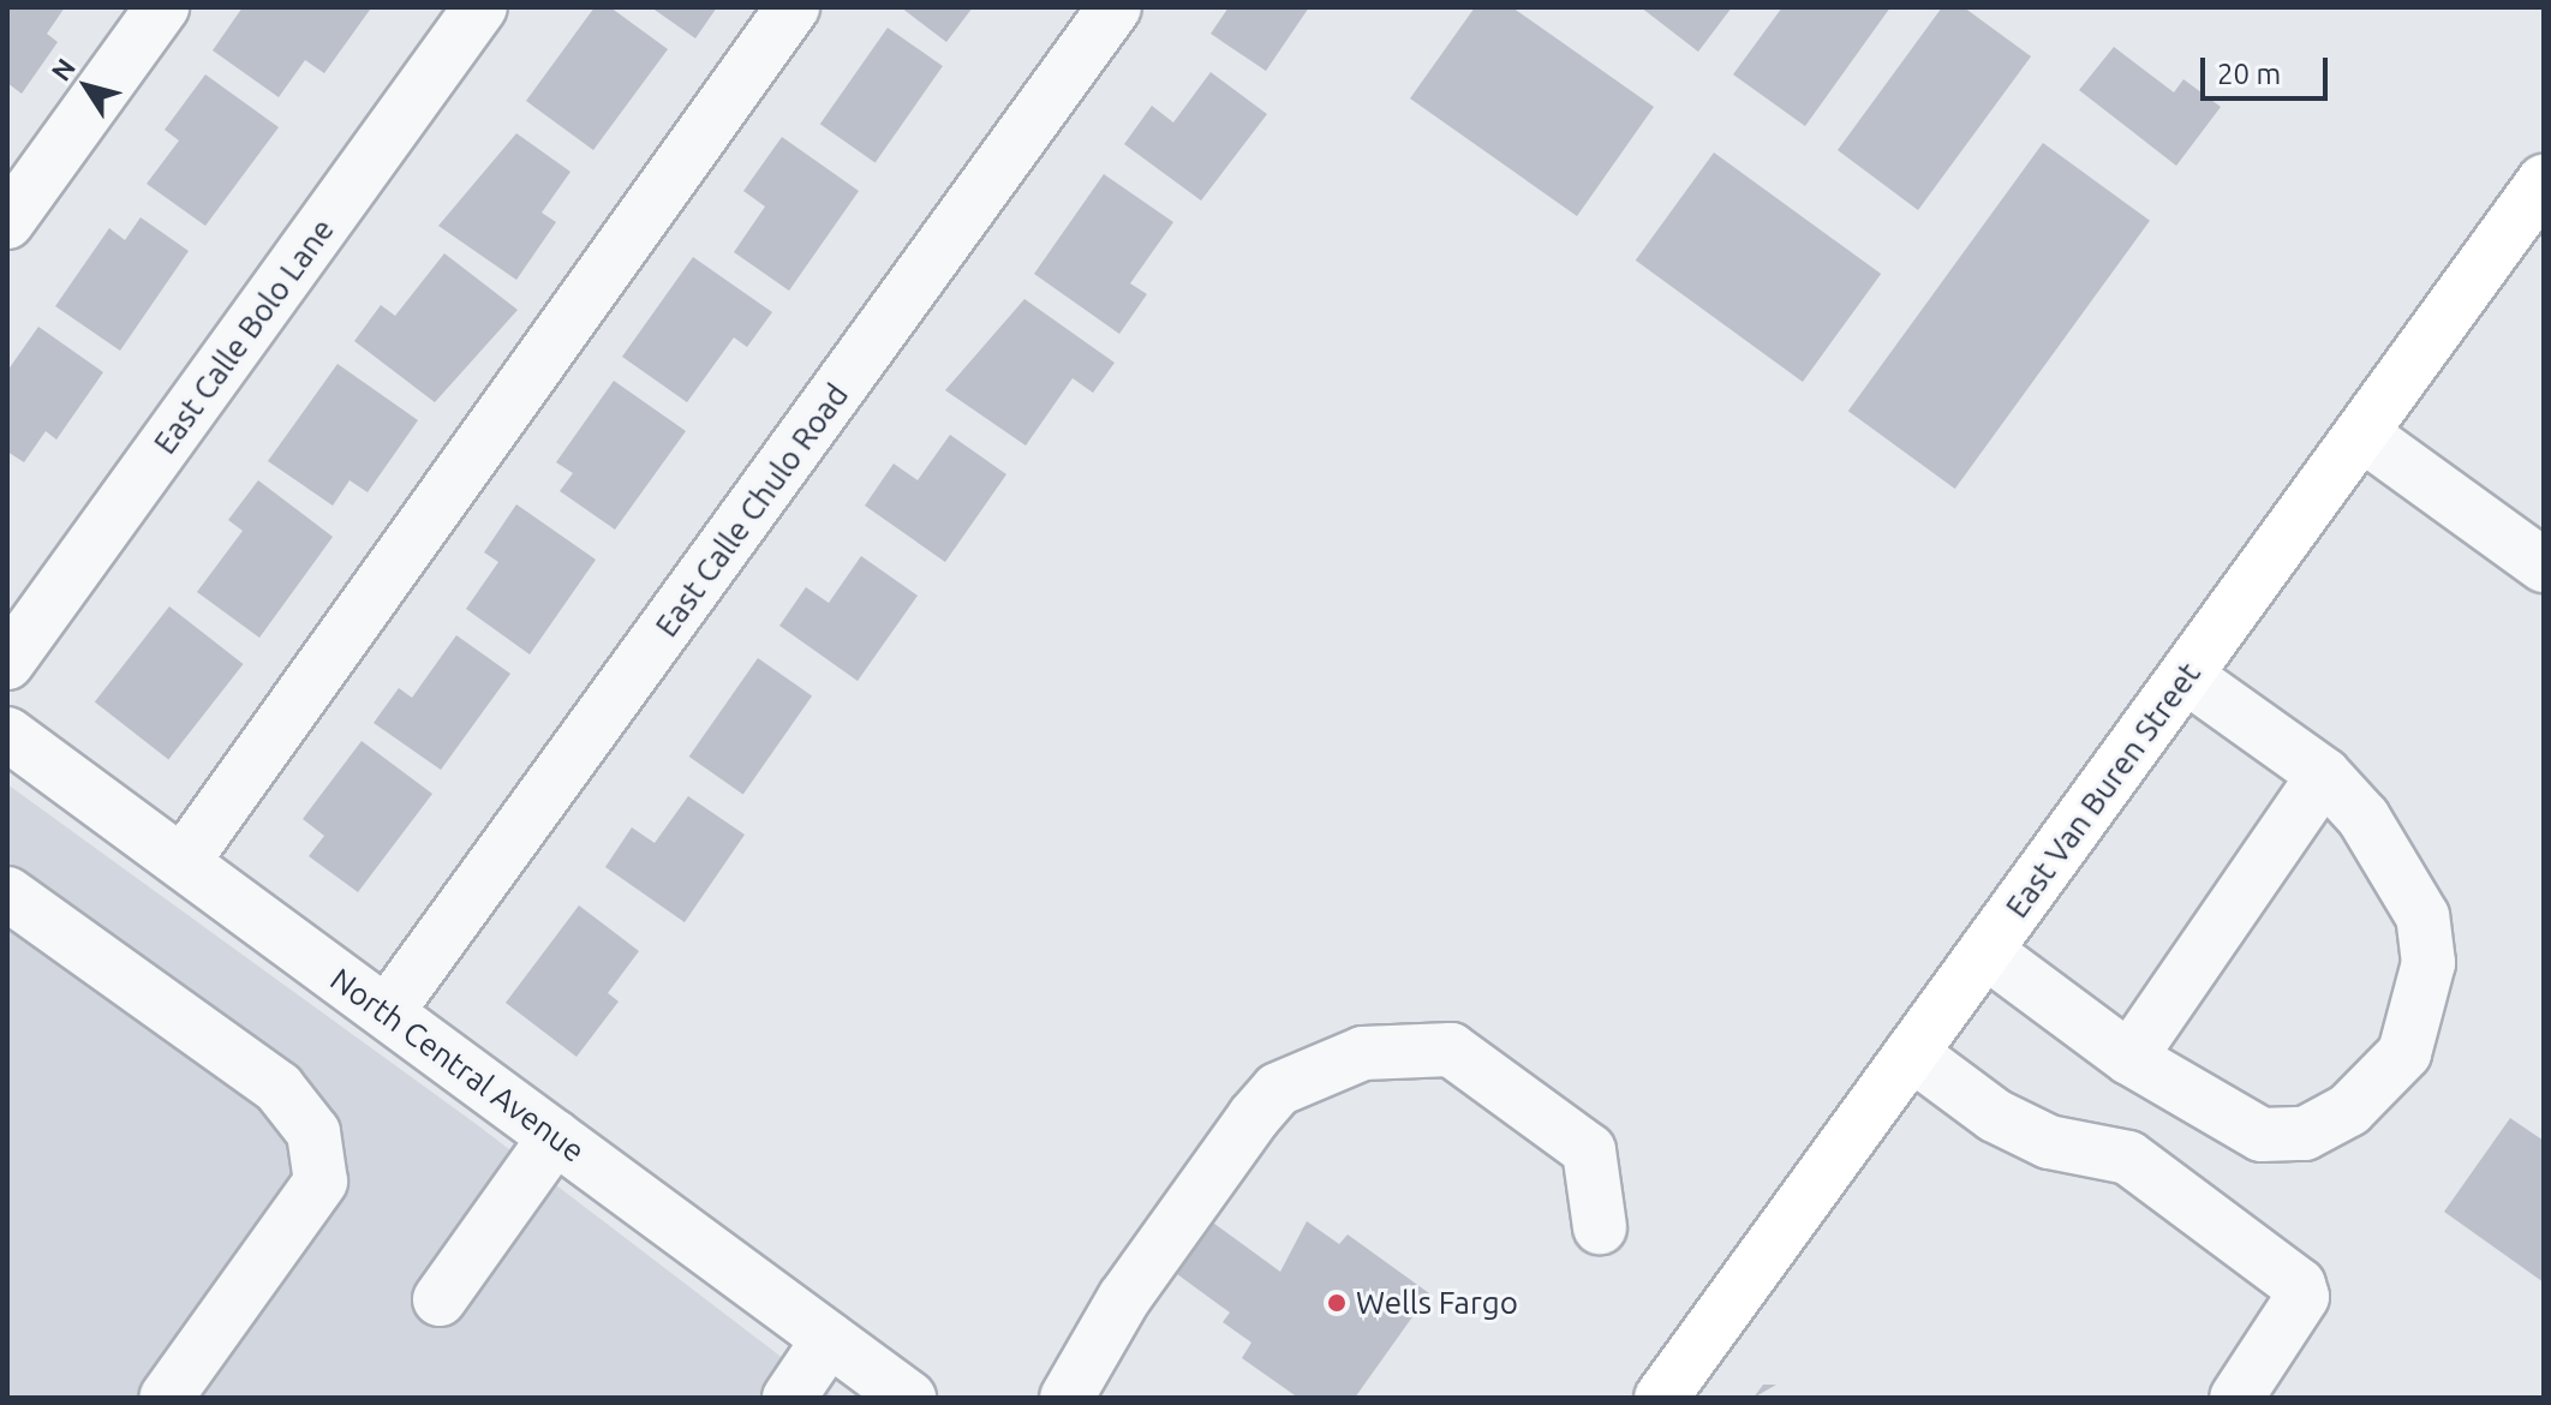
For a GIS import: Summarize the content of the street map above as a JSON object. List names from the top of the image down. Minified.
{"streets":{"main road":["East Van Buren Street"],"street":["East Calle Bolo Lane","East Calle Chulo Road","North Central Avenue"]},"crossings":[["East Calle Chulo Road","North Central Avenue"]],"places":["Wells Fargo"],"scale_bar":"20 m","north":"top left"}
